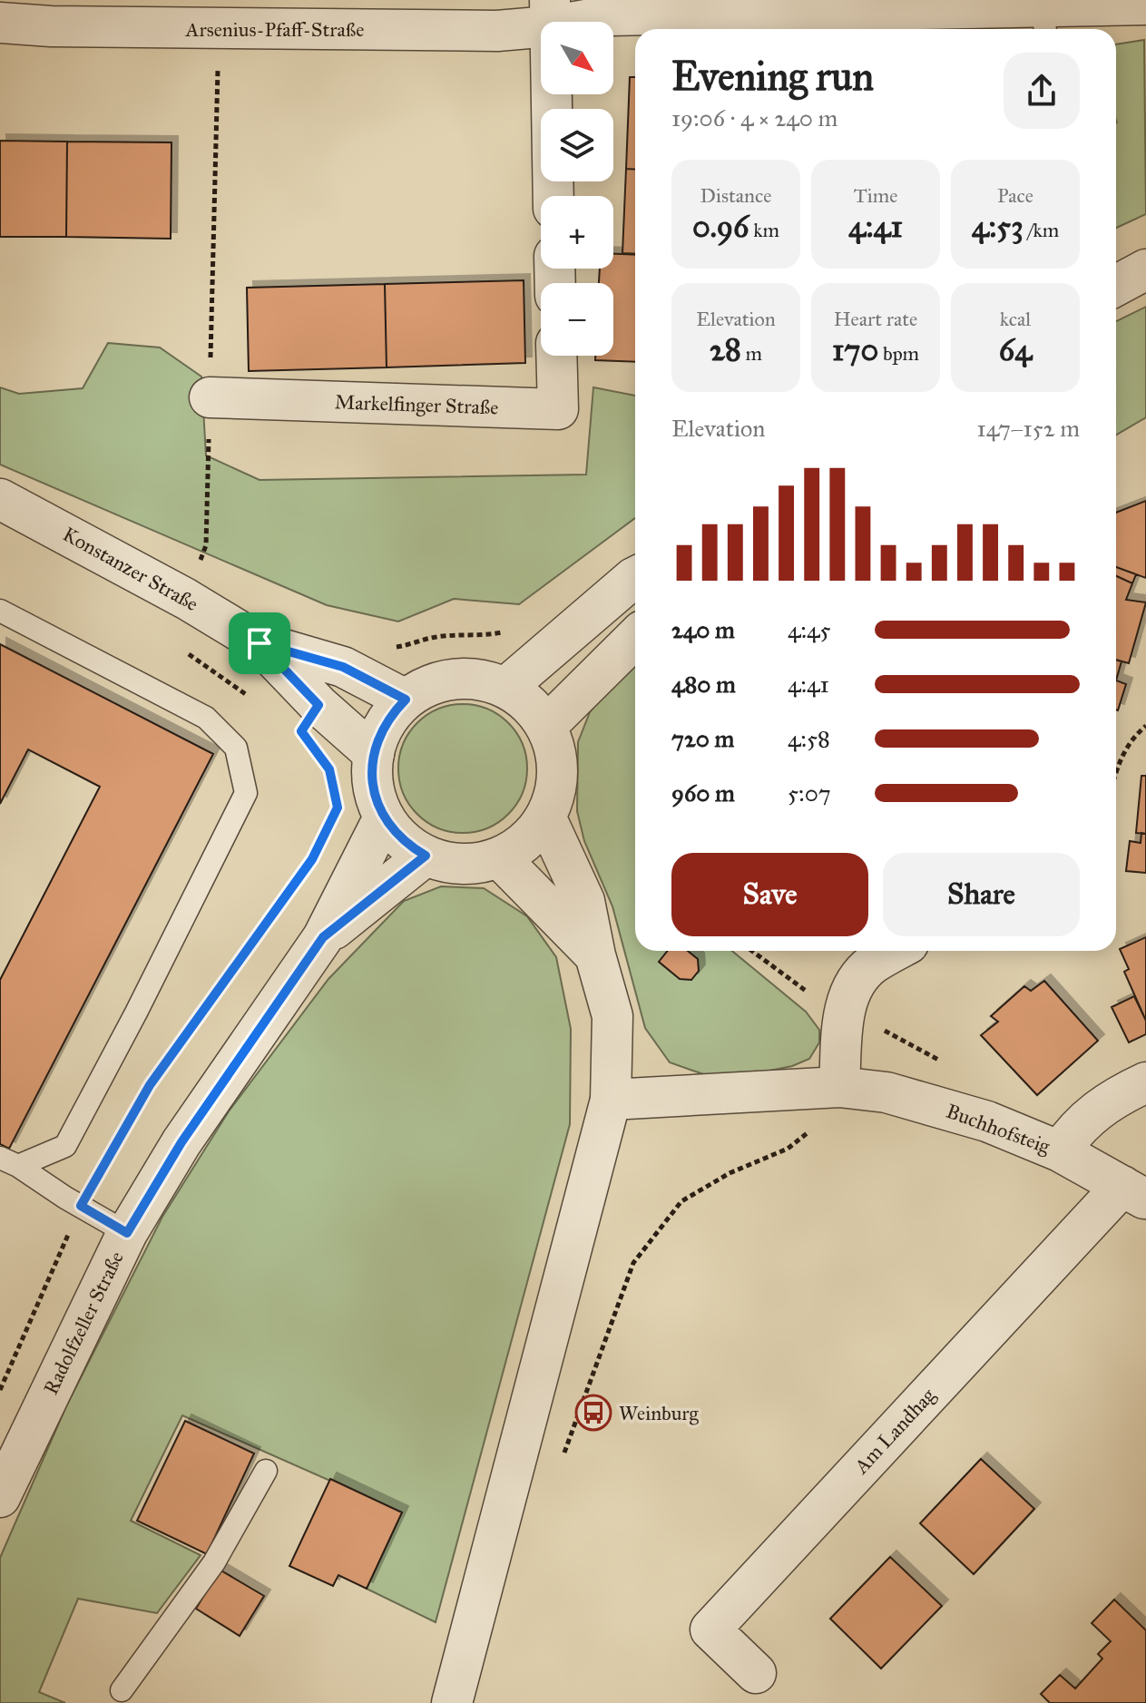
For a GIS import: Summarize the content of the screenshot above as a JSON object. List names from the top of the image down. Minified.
{"streets":{"street":["Arsenius-Pfaff-Straße","Markelfinger Straße","Konstanzer Straße","Buchhofsteig","Radolfzeller Straße","Am Landhag"]},"crossings":[["Buchhofsteig","Am Landhag"]],"places":{"bus stop":["Weinburg"]},"north":"bottom right","page":{"map_buttons":["+","−"],"heading":["Evening run","19:06 · 4 × 240 m"],"stats":[["Distance","0.96 km"],["Time","4:41"],["Pace","4:53 /km"],["Elevation","28 m"],["Heart rate","170 bpm"],["kcal","64"]],"chart":["Elevation","147–152 m"],"list":[{"name":"240 m","note":"4:45"},{"name":"480 m","note":"4:41"},{"name":"720 m","note":"4:58"},{"name":"960 m","note":"5:07"}],"buttons":["Save","Share"]}}
